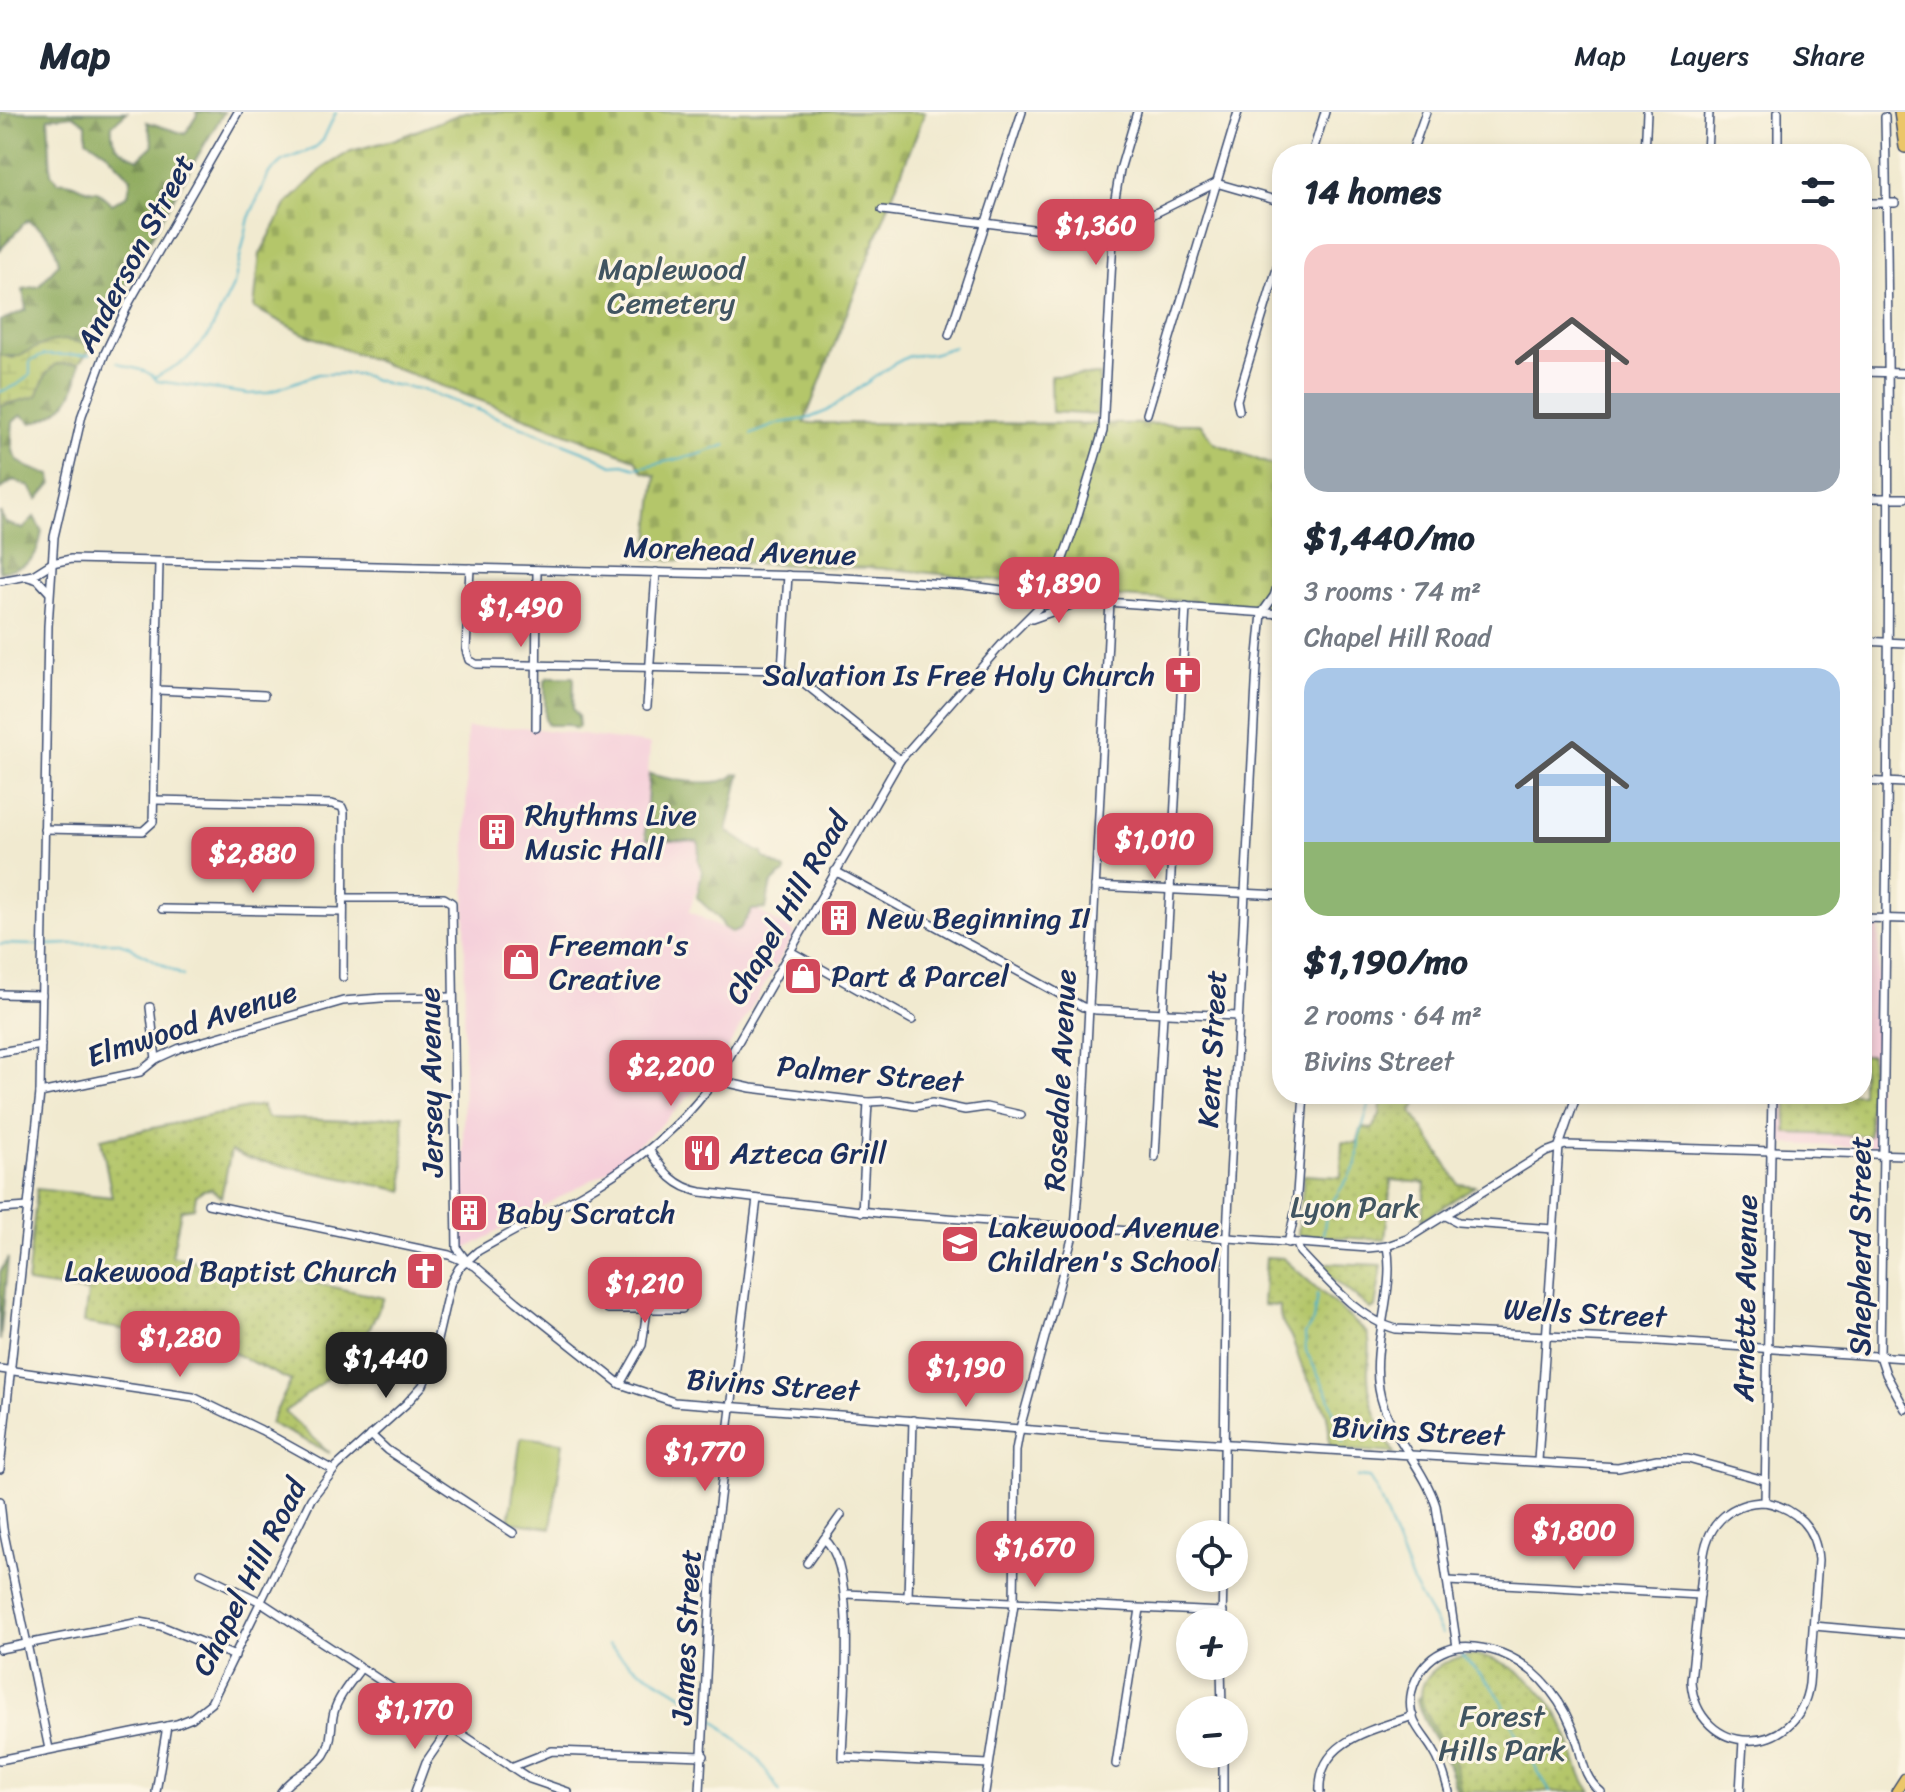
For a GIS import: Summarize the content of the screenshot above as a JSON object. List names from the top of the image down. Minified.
{"streets":{"street":["Anderson Street","Morehead Avenue","Chapel Hill Road","Elmwood Avenue","Kent Street","Palmer Street","Rosedale Avenue","Jersey Avenue","Shepherd Street","Arnette Avenue","Wells Street","Bivins Street","James Street"]},"crossings":[["Anderson Street","Morehead Avenue"],["Anderson Street","Elmwood Avenue"],["Morehead Avenue","Chapel Hill Road"],["Morehead Avenue","Kent Street"],["Morehead Avenue","Rosedale Avenue"],["Chapel Hill Road","Palmer Street"],["Chapel Hill Road","Jersey Avenue"],["Chapel Hill Road","Bivins Street"],["Elmwood Avenue","Jersey Avenue"],["Kent Street","Bivins Street"],["Rosedale Avenue","Bivins Street"],["Jersey Avenue","Bivins Street"],["Shepherd Street","Wells Street"],["Arnette Avenue","Wells Street"],["Arnette Avenue","Bivins Street"],["Bivins Street","James Street"]],"parks":["Maplewood Cemetery","Lyon Park","Forest Hills Park"],"places":{"church":["Salvation Is Free Holy Church","Lakewood Baptist Church"],"building":["Rhythms Live Music Hall","New Beginning II","Baby Scratch"],"shop":["Freeman's Creative","Part & Parcel"],"restaurant":["Azteca Grill"],"school or university":["Lakewood Avenue Children's School"]},"page":{"header":"Map","nav":["Map","Layers","Share"],"heading":"14 homes","price":["$1,360","$1,890","$1,490","$1,010","$2,880","$2,200","$1,210","$1,280","$1,440","$1,190","$1,770","$1,800","$1,670","$1,170"],"list":[{"name":"$1,440/mo","note":"3 rooms · 74 m² · Chapel Hill Road"},{"name":"$1,190/mo","note":"2 rooms · 64 m² · Bivins Street"}],"map_buttons":["+","−"]}}
